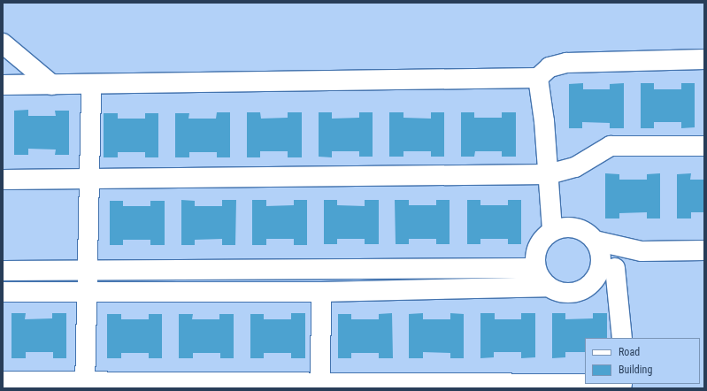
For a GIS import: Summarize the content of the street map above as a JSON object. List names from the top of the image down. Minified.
{"legend":["Road","Building"]}
